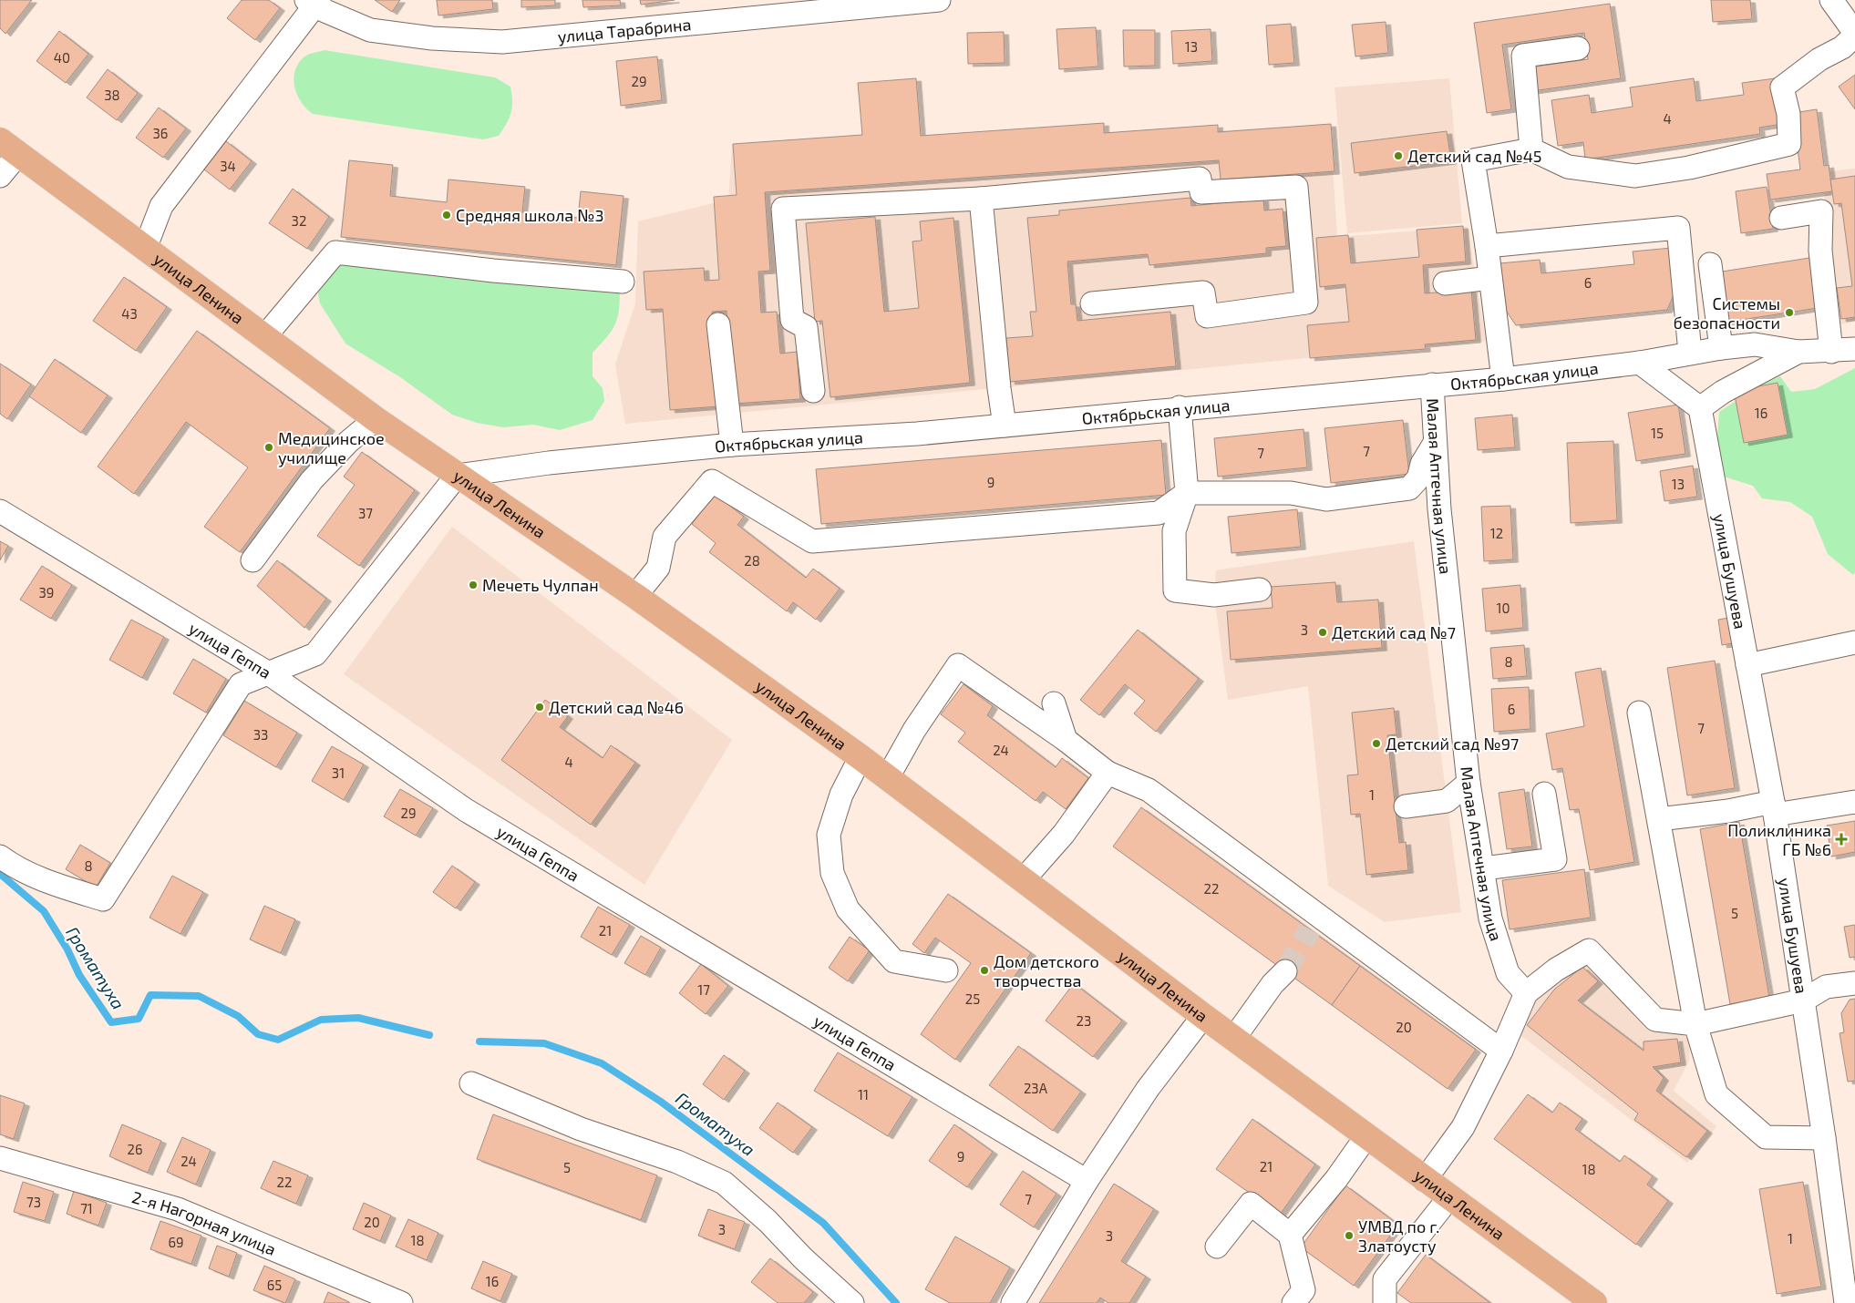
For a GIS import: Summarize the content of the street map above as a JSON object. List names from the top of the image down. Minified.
{"streets":{"main road":["улица Ленина"],"street":["улица Тарабрина","Октябрьская улица","Малая Аптечная улица","улица Бушуева","улица Геппа","2-я Нагорная улица"]},"crossings":[["улица Ленина","Октябрьская улица"],["Октябрьская улица","Малая Аптечная улица"]],"water":["Громатуха"],"places":{"other":["Детский сад №45","Средняя школа №3","Системы безопасности","Медицинское училище","Мечеть Чулпан","Детский сад №7","Детский сад №46","Детский сад №97","Дом детского творчества","УМВД по г. Златоусту"],"health":["Поликлиника ГБ №6"]},"house_numbers":["13","40","29","38","4","36","34","32","6","43","16","15","7","7","9","13","37","12","28","39","10","3","8","6","7","33","24","4","31","1","29","8","22","5","21","17","25","23","20","23А","11","26","9","24","21","5","18","22","7","73","71","20","3","3","1","18","69","16","65"]}
